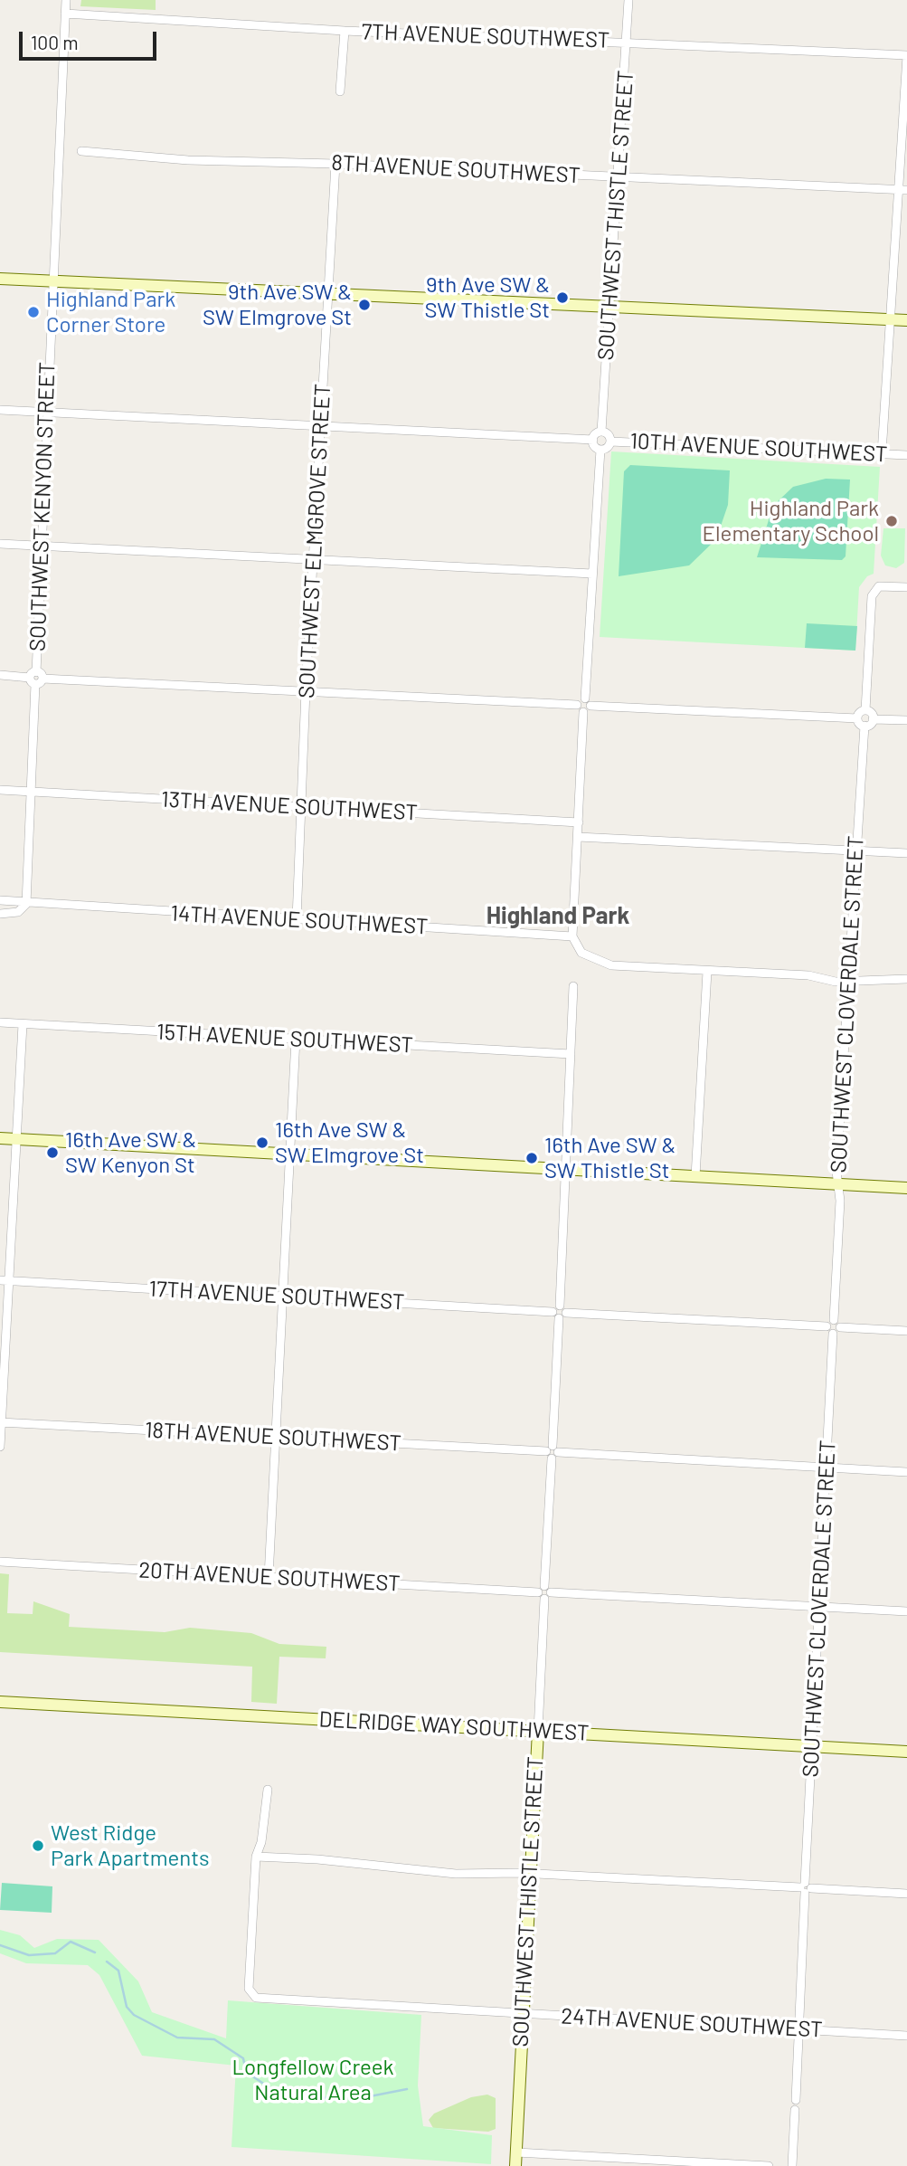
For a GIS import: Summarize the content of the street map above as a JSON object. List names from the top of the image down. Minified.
{"streets":{"street":["7TH AVENUE SOUTHWEST","8TH AVENUE SOUTHWEST","SOUTHWEST THISTLE STREET","10TH AVENUE SOUTHWEST","SOUTHWEST KENYON STREET","SOUTHWEST ELMGROVE STREET","13TH AVENUE SOUTHWEST","14TH AVENUE SOUTHWEST","SOUTHWEST CLOVERDALE STREET","15TH AVENUE SOUTHWEST","17TH AVENUE SOUTHWEST","18TH AVENUE SOUTHWEST","20TH AVENUE SOUTHWEST","DELRIDGE WAY SOUTHWEST","24TH AVENUE SOUTHWEST"]},"crossings":[["7TH AVENUE SOUTHWEST","SOUTHWEST THISTLE STREET"],["7TH AVENUE SOUTHWEST","SOUTHWEST KENYON STREET"],["8TH AVENUE SOUTHWEST","SOUTHWEST THISTLE STREET"],["8TH AVENUE SOUTHWEST","SOUTHWEST ELMGROVE STREET"],["SOUTHWEST THISTLE STREET","10TH AVENUE SOUTHWEST"],["SOUTHWEST THISTLE STREET","15TH AVENUE SOUTHWEST"],["SOUTHWEST THISTLE STREET","17TH AVENUE SOUTHWEST"],["SOUTHWEST THISTLE STREET","18TH AVENUE SOUTHWEST"],["SOUTHWEST THISTLE STREET","20TH AVENUE SOUTHWEST"],["SOUTHWEST THISTLE STREET","DELRIDGE WAY SOUTHWEST"],["SOUTHWEST THISTLE STREET","24TH AVENUE SOUTHWEST"],["SOUTHWEST KENYON STREET","13TH AVENUE SOUTHWEST"],["SOUTHWEST KENYON STREET","14TH AVENUE SOUTHWEST"],["SOUTHWEST ELMGROVE STREET","13TH AVENUE SOUTHWEST"],["SOUTHWEST ELMGROVE STREET","14TH AVENUE SOUTHWEST"],["SOUTHWEST CLOVERDALE STREET","17TH AVENUE SOUTHWEST"],["SOUTHWEST CLOVERDALE STREET","18TH AVENUE SOUTHWEST"],["SOUTHWEST CLOVERDALE STREET","20TH AVENUE SOUTHWEST"],["SOUTHWEST CLOVERDALE STREET","DELRIDGE WAY SOUTHWEST"],["SOUTHWEST CLOVERDALE STREET","24TH AVENUE SOUTHWEST"]],"districts":["Highland Park"],"parks":["Longfellow Creek Natural Area"],"places":["9th Ave SW & SW Thistle St","9th Ave SW & SW Elmgrove St","Highland Park Corner Store","Highland Park Elementary School","16th Ave SW & SW Elmgrove St","16th Ave SW & SW Kenyon St","16th Ave SW & SW Thistle St","West Ridge Park Apartments"],"scale_bar":"100 m"}
